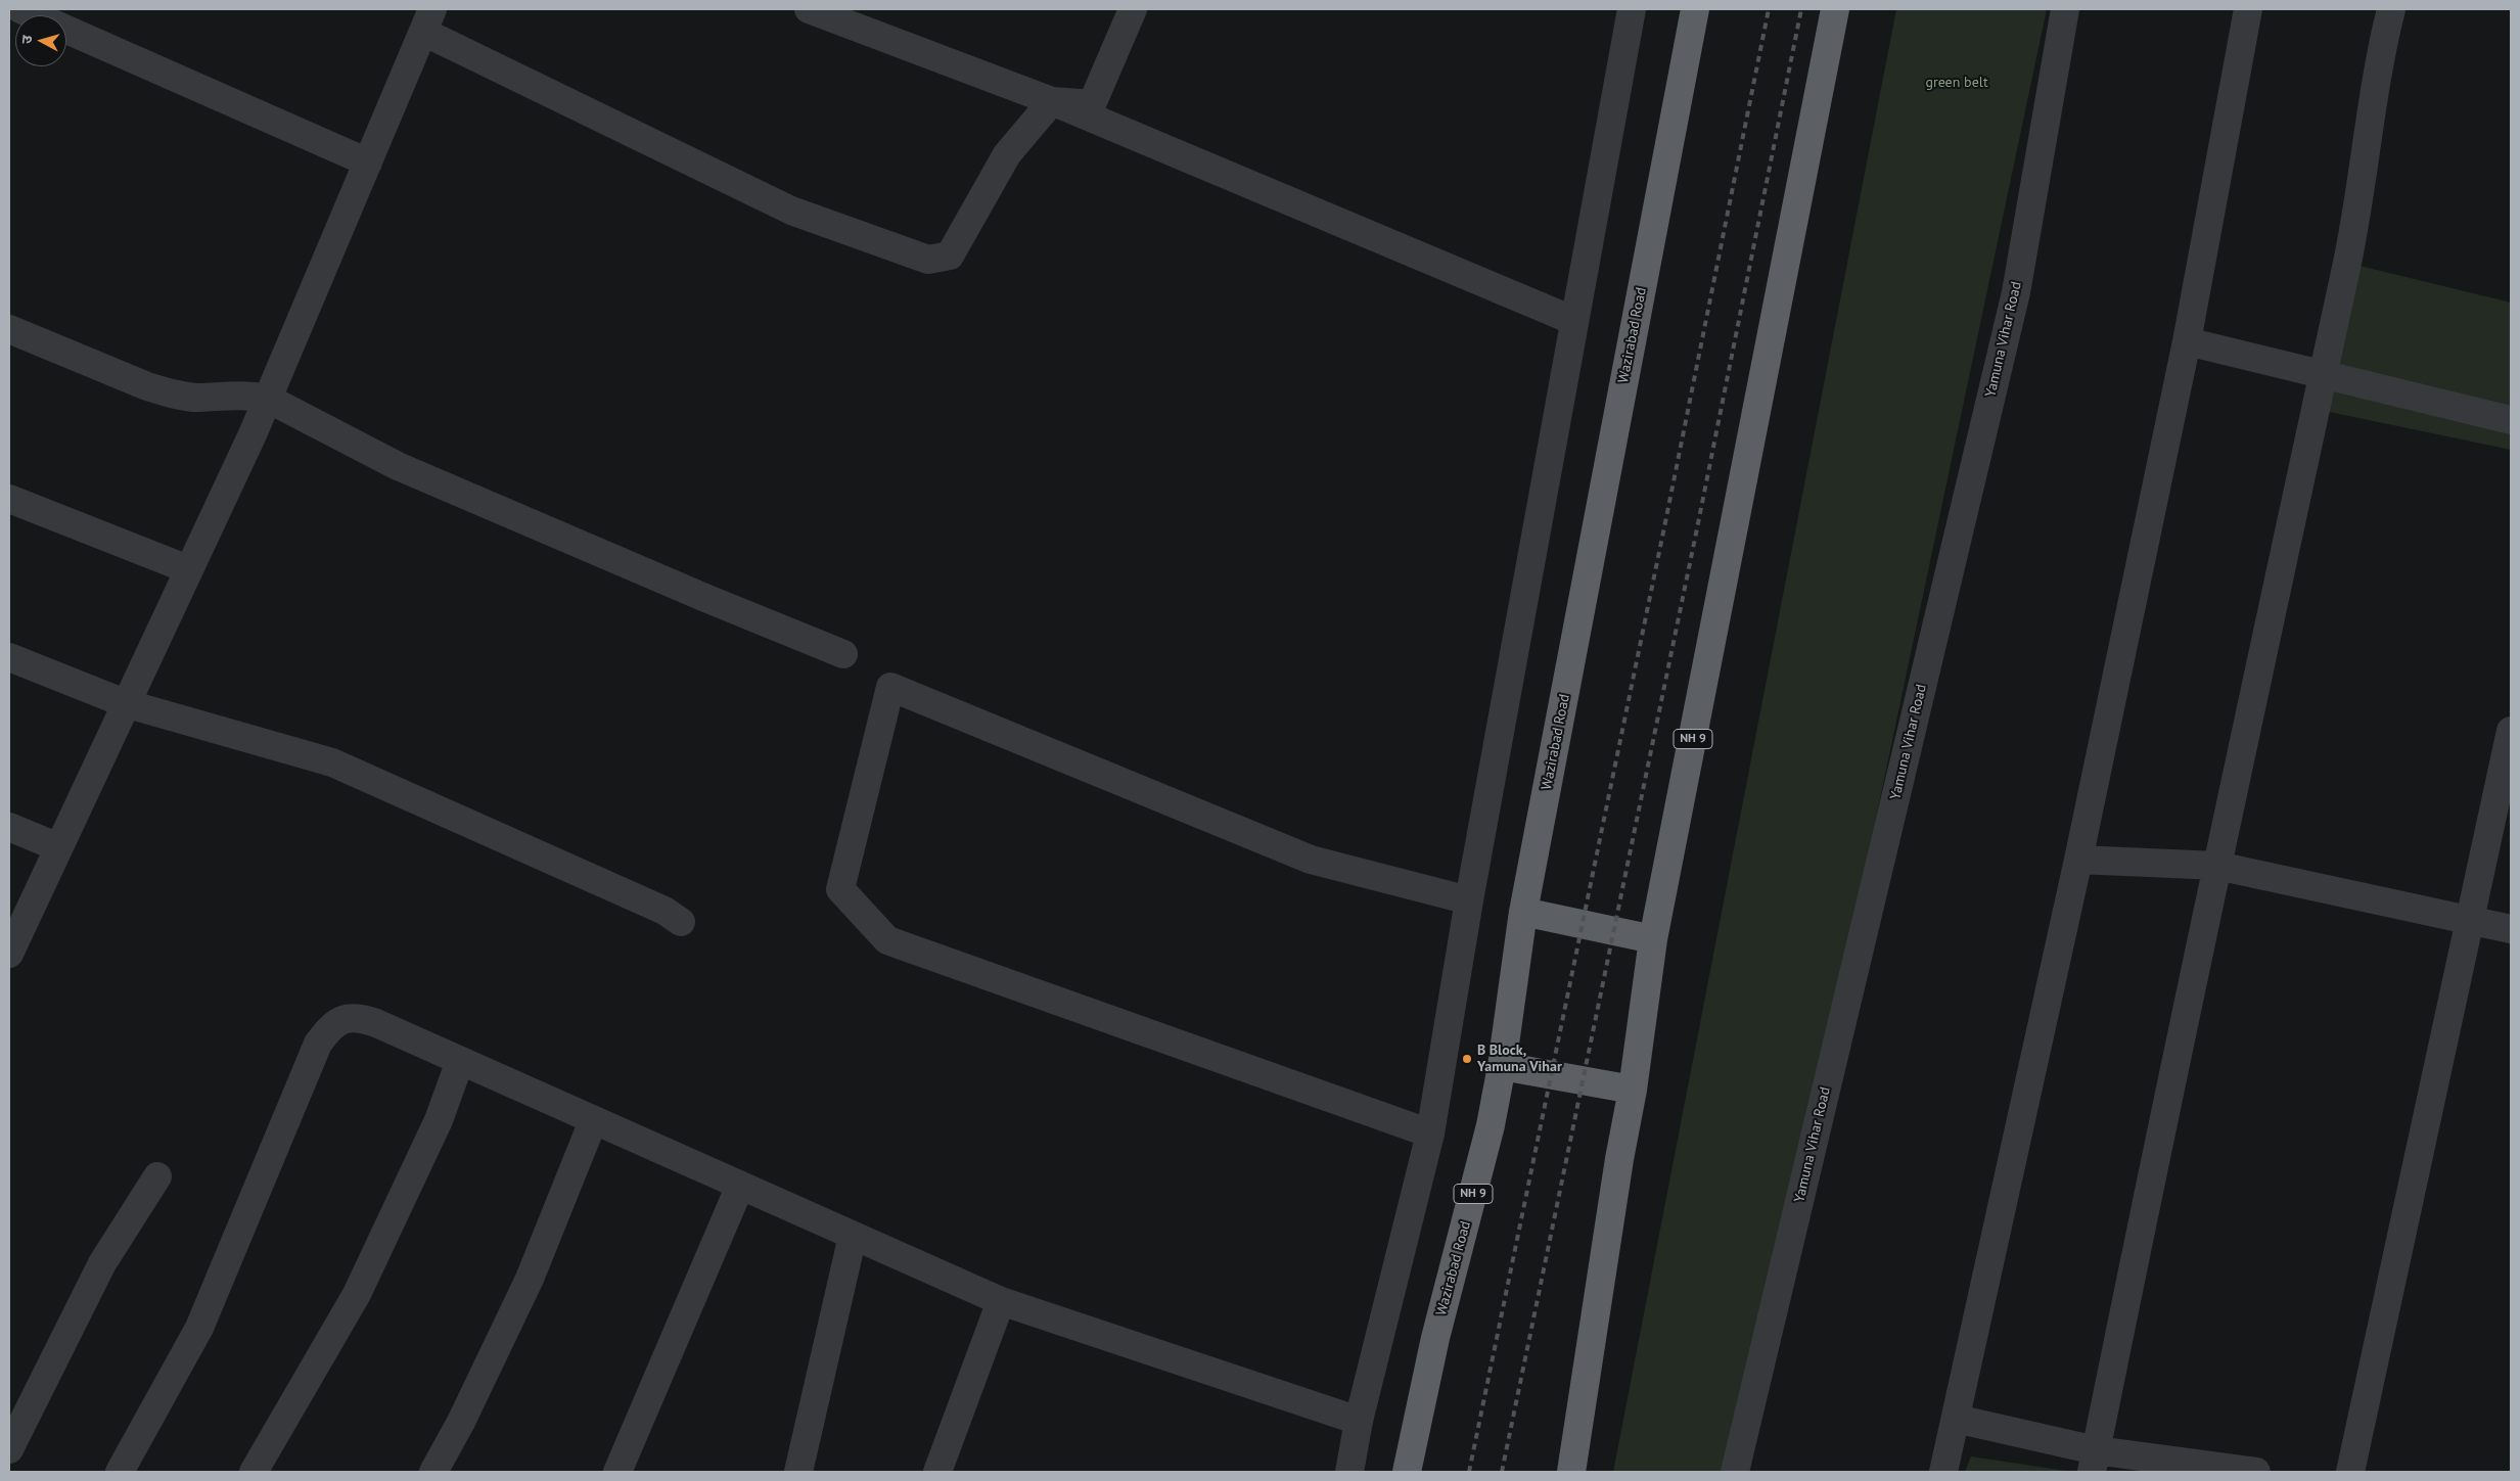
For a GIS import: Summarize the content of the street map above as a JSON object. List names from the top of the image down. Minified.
{"streets":{"highway":["Wazirabad Road","NH 9"],"street":["Yamuna Vihar Road"]},"parks":["green belt"],"places":["B Block, Yamuna Vihar"],"north":"left"}
